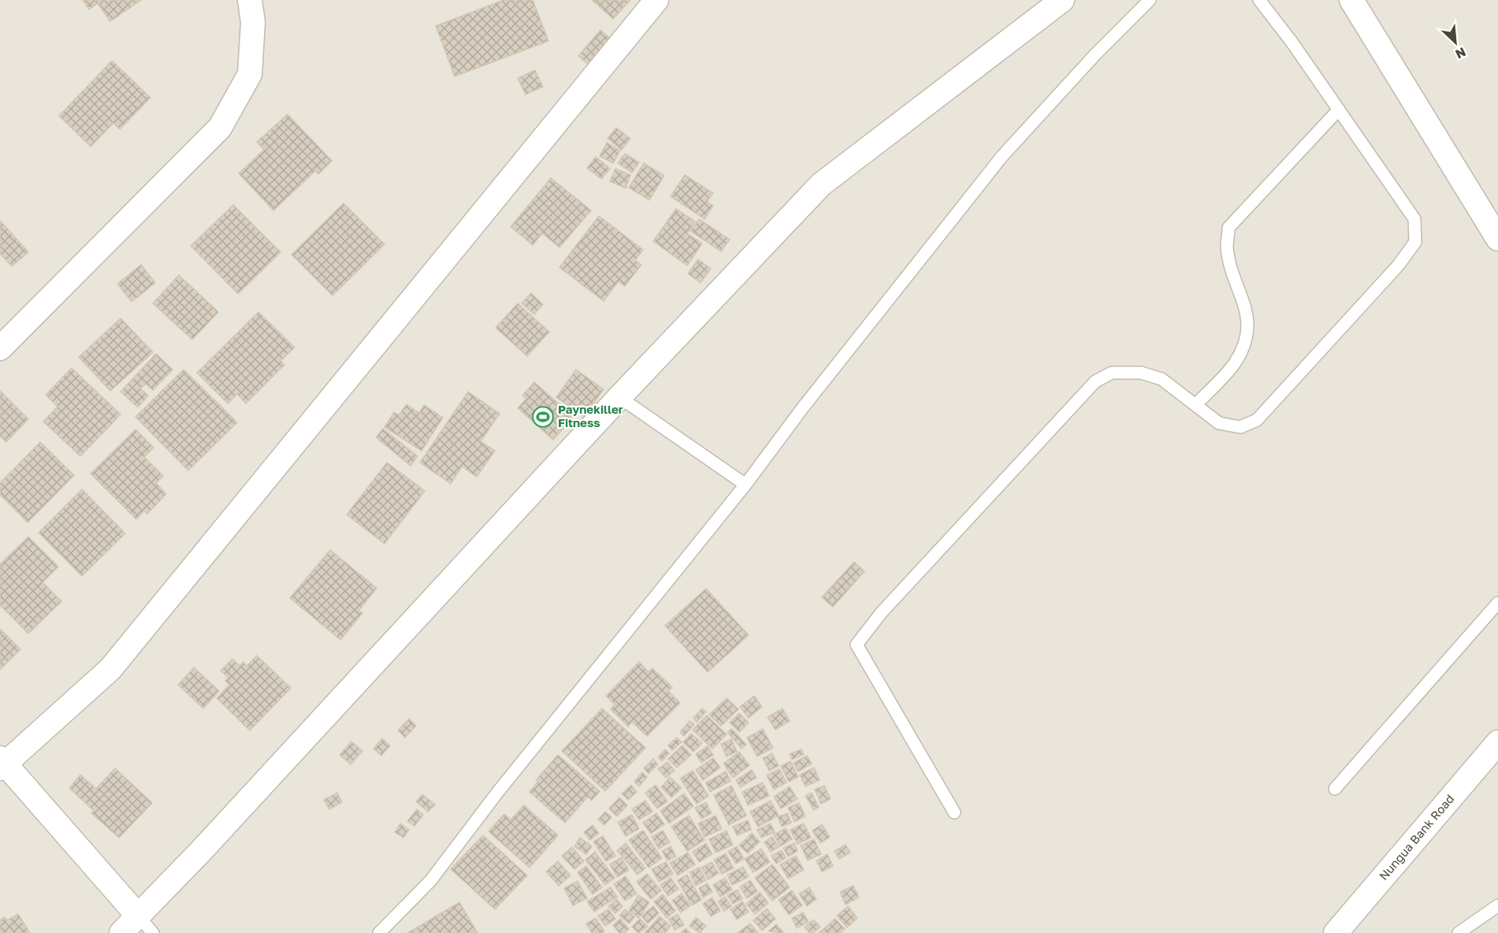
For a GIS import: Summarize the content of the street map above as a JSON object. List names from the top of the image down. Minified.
{"streets":{"street":["Nungua Bank Road"]},"places":{"sports":["Paynekiller Fitness"]},"north":"bottom right"}
